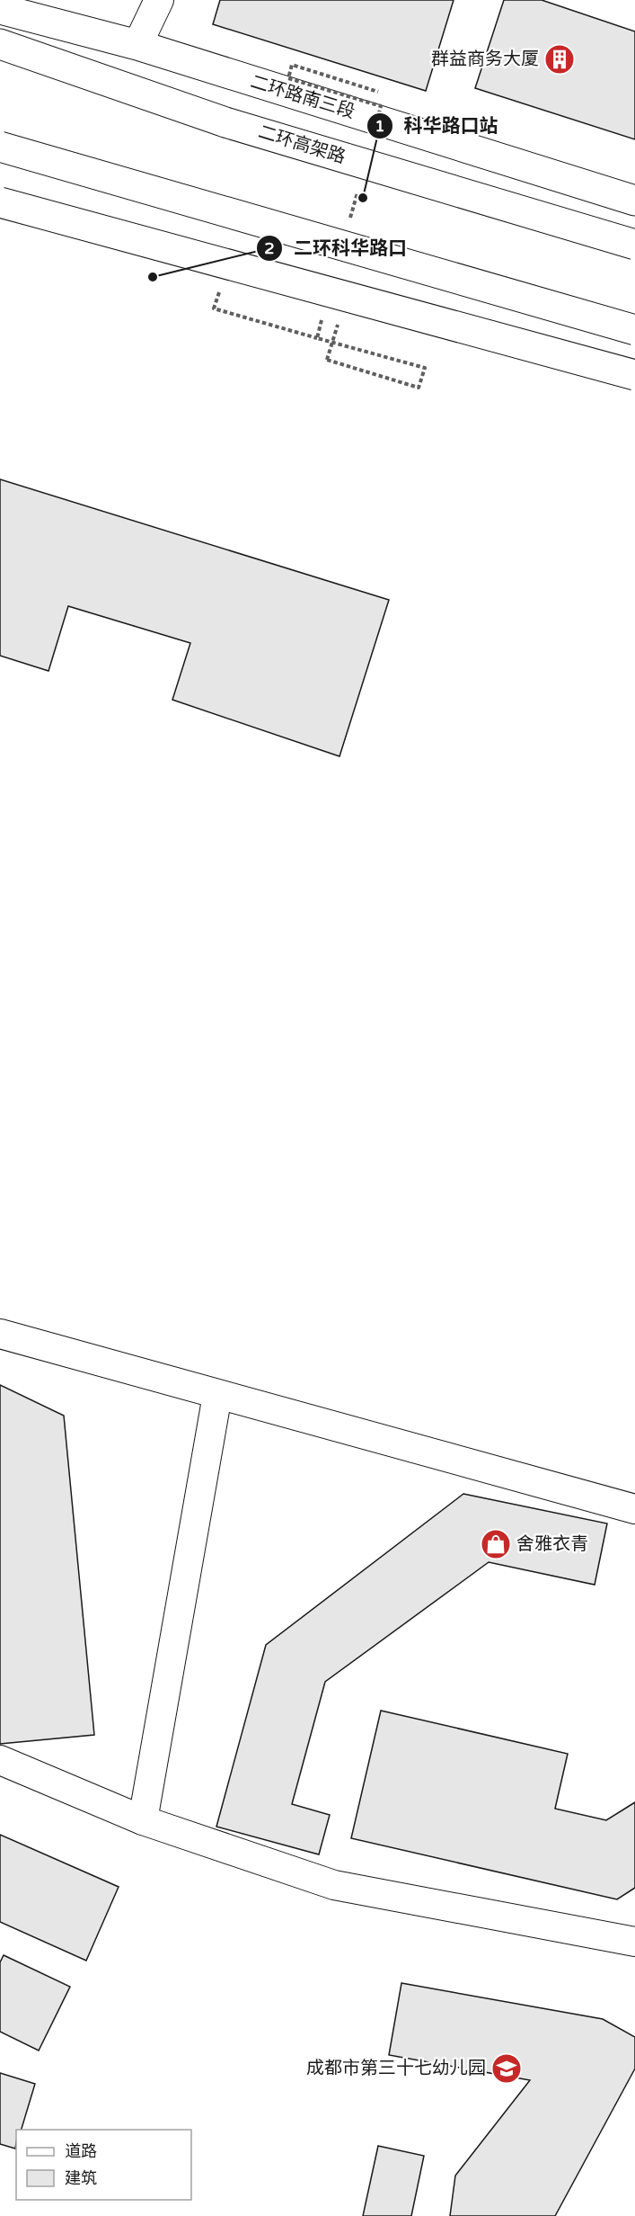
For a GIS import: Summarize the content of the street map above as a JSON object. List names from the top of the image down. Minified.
{"streets":{"main road":["二环路南三段","二环高架路"]},"places":{"building":["群益商务大厦"],"other":["科华路口站","二环科华路口"],"shop":["舍雅衣青"],"school or university":["成都市第三十七幼儿园"]},"legend":["道路","建筑"]}
